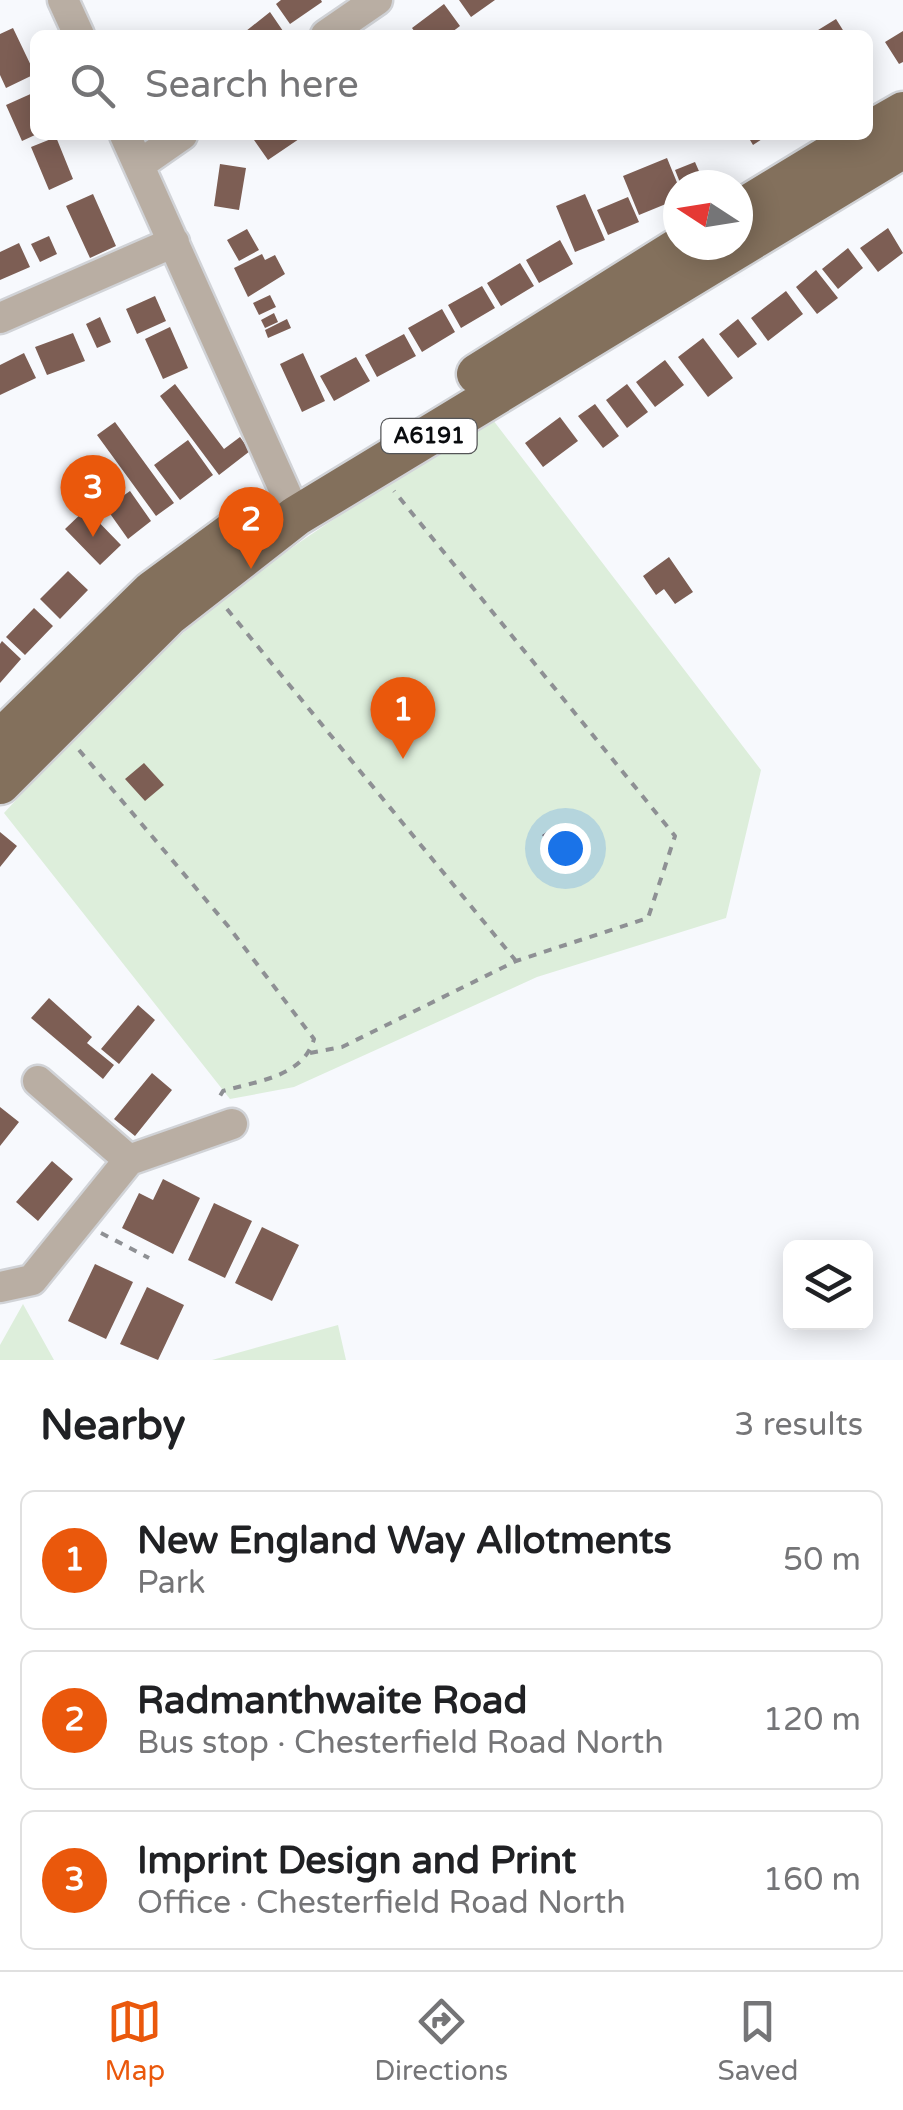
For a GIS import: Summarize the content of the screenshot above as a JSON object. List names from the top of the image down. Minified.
{"streets":{"main road":["A6191"]},"north":"left","page":{"search":"Search here","pins":["3","2","1"],"heading":["Nearby","3 results"],"list":[{"mark":"1","name":"New England Way Allotments","note":"Park","value":"50 m"},{"mark":"2","name":"Radmanthwaite Road","note":"Bus stop · Chesterfield Road North","value":"120 m"},{"mark":"3","name":"Imprint Design and Print","note":"Office · Chesterfield Road North","value":"160 m"}],"nav":["Map","Directions","Saved"]}}
